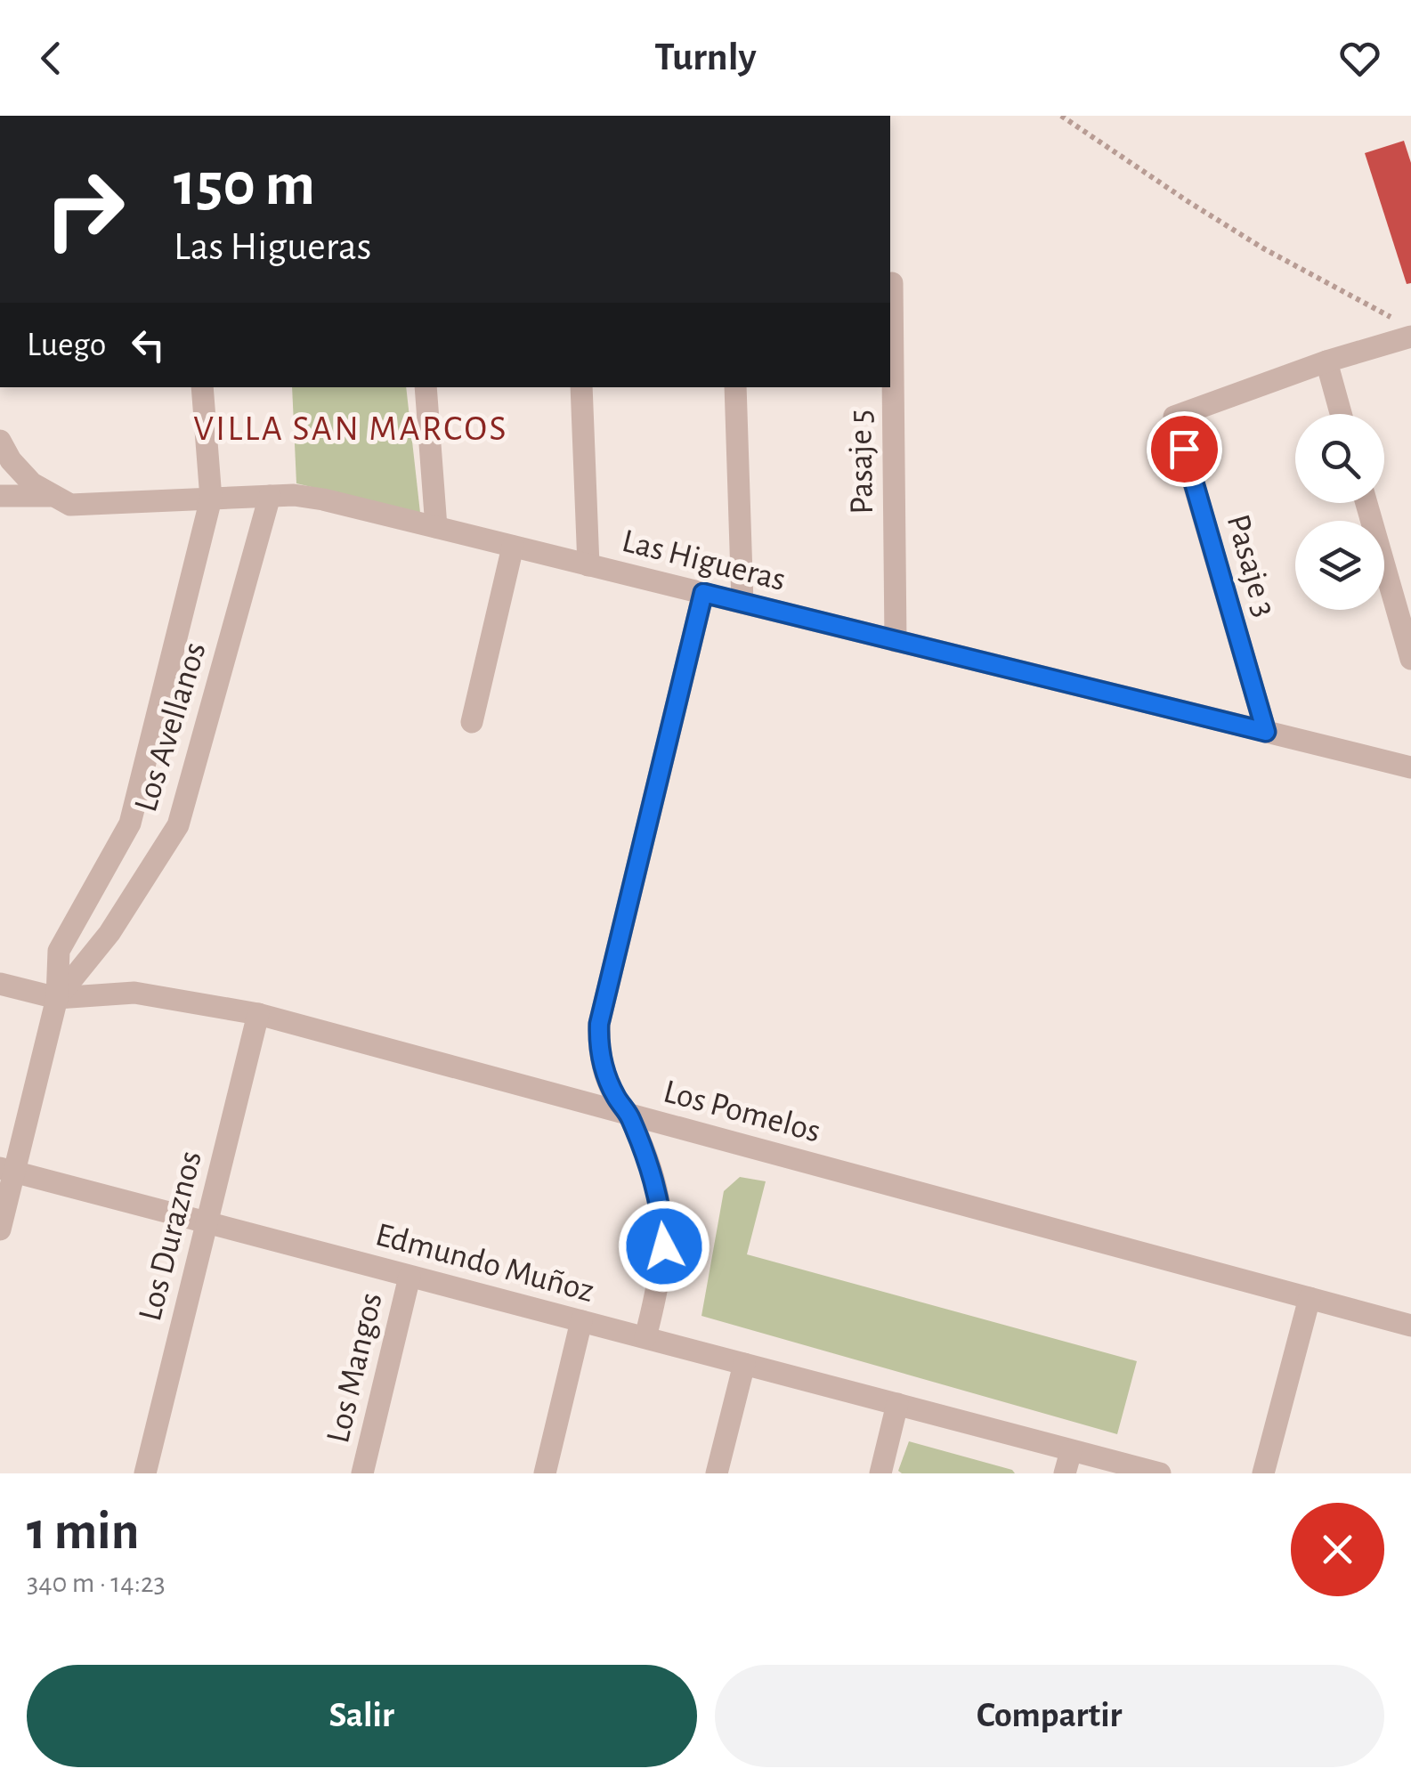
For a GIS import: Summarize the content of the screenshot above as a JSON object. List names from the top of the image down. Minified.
{"streets":{"street":["Pasaje 5","Las Higueras","Pasaje 3","Los Avellanos","Los Pomelos","Los Duraznos","Edmundo Muñoz","Los Mangos"]},"crossings":[["Pasaje 5","Las Higueras"],["Las Higueras","Pasaje 3"],["Las Higueras","Los Avellanos"],["Los Avellanos","Los Pomelos"],["Los Avellanos","Edmundo Muñoz"],["Los Pomelos","Los Duraznos"],["Los Duraznos","Edmundo Muñoz"],["Edmundo Muñoz","Los Mangos"]],"districts":["VILLA SAN MARCOS"],"page":{"header":"Turnly","turn":["150 m","Las Higueras"],"then":"Luego","heading":["1 min","340 m · 14:23"],"buttons":["Salir","Compartir"]}}
